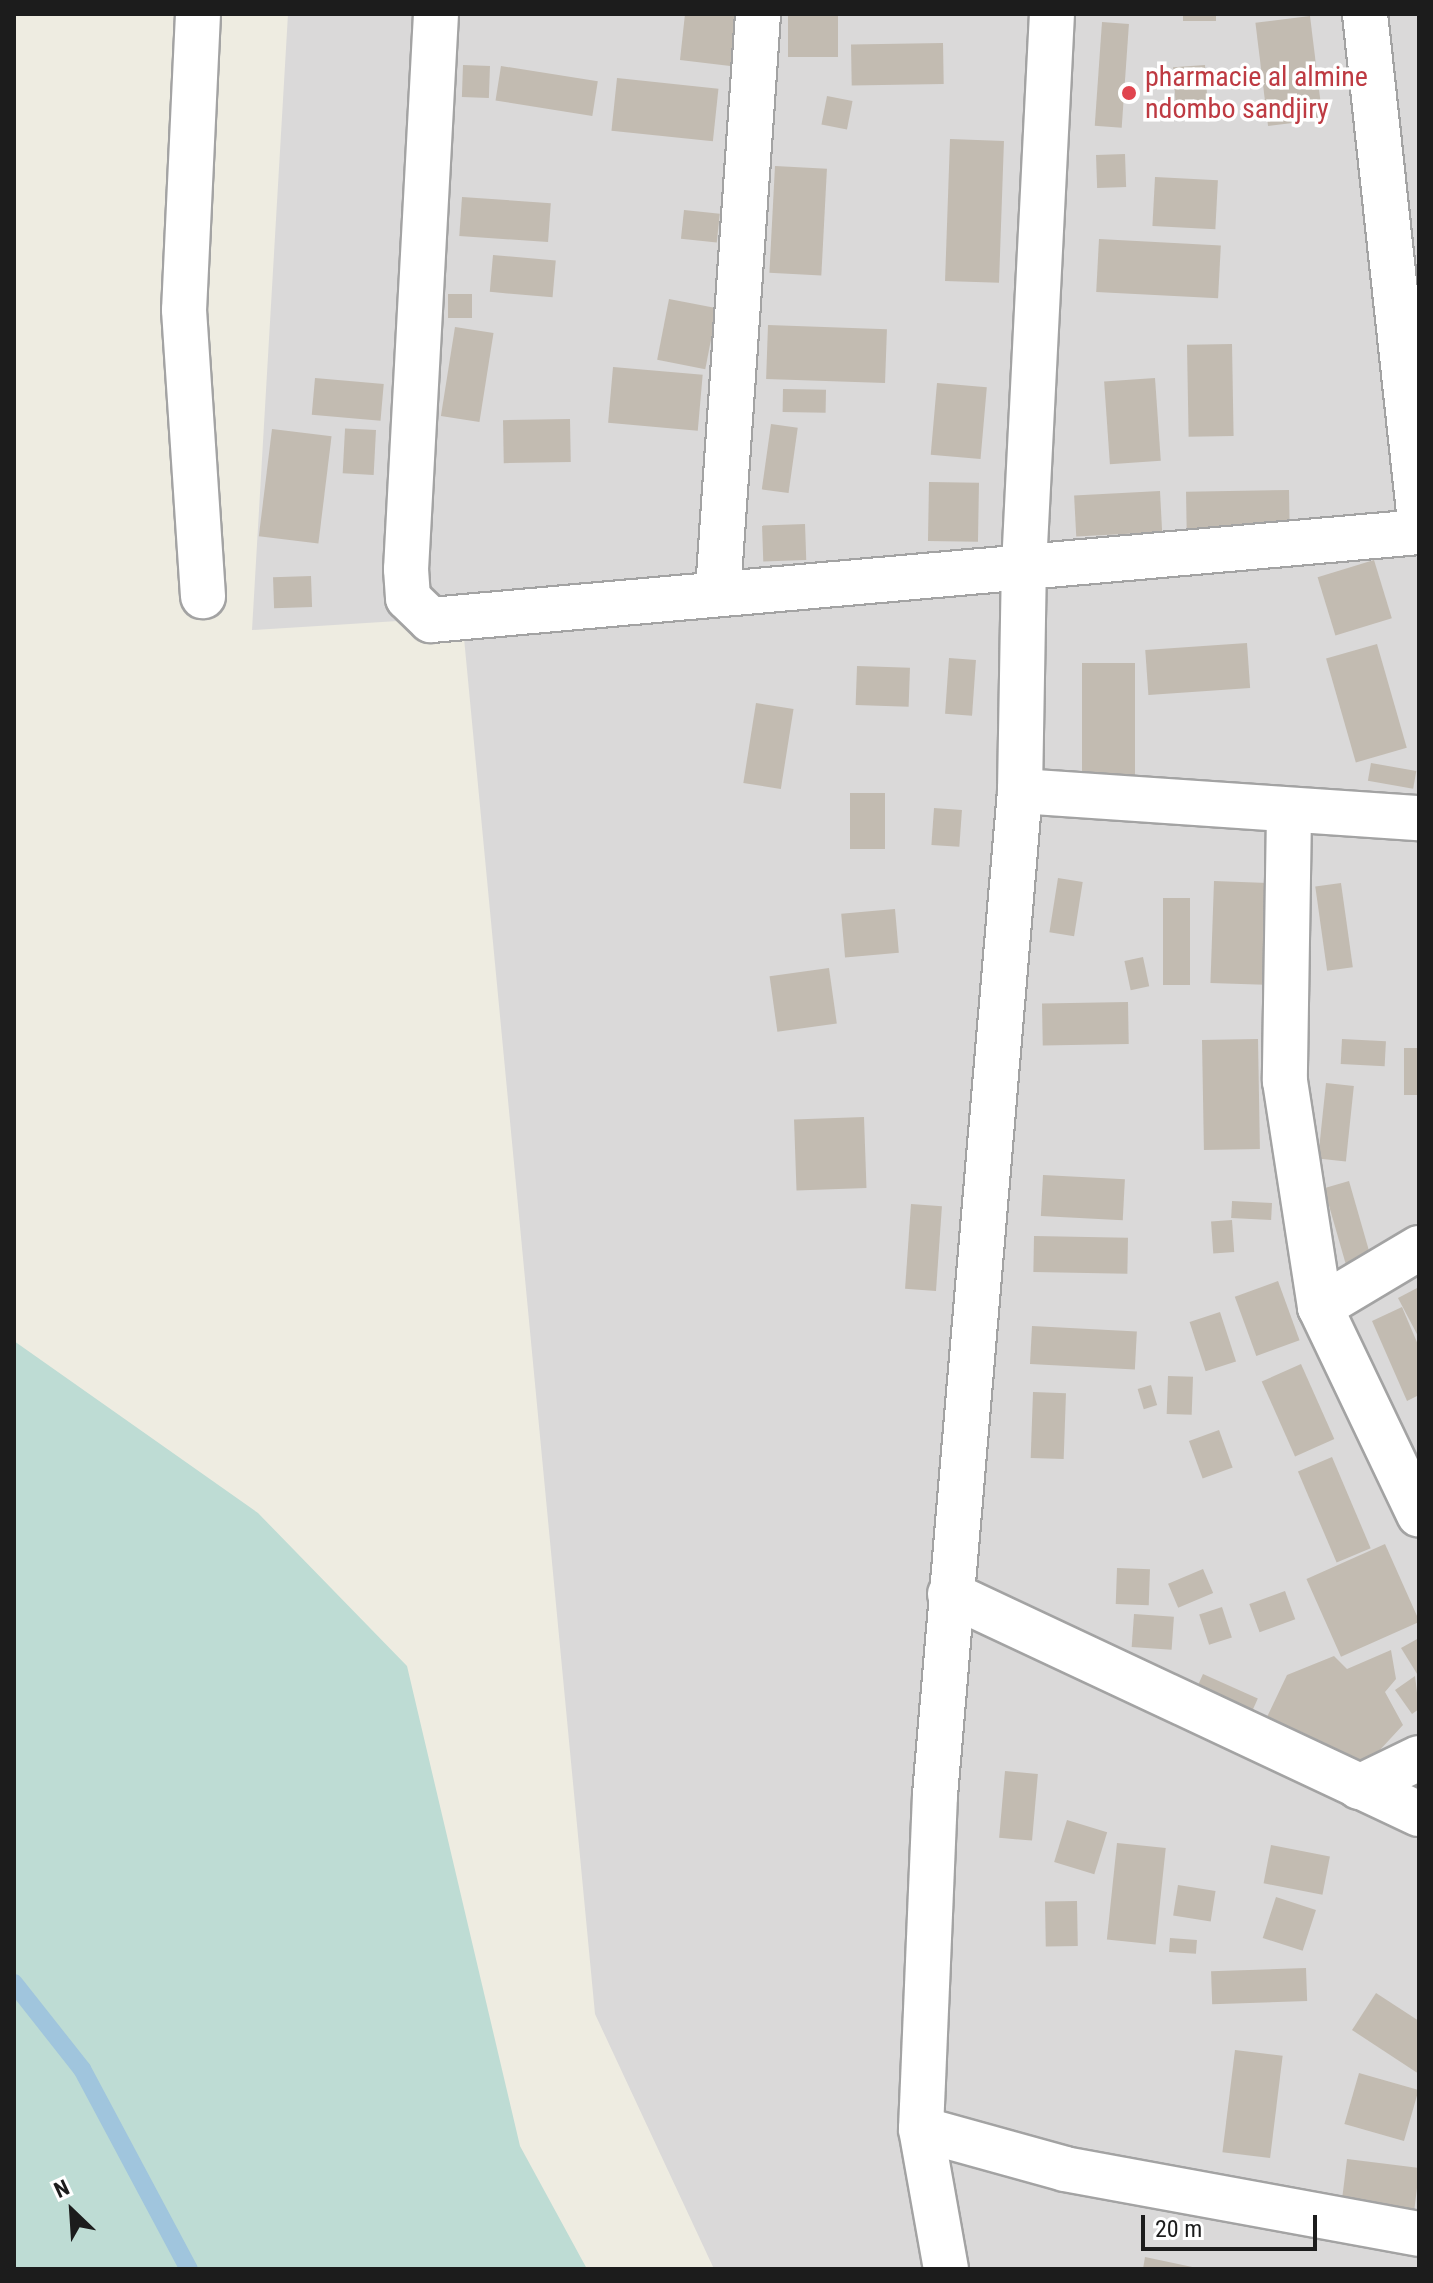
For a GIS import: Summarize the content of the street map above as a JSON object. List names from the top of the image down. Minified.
{"places":["pharmacie al almine ndombo sandjiry"],"scale_bar":"20 m","north":"top left"}
